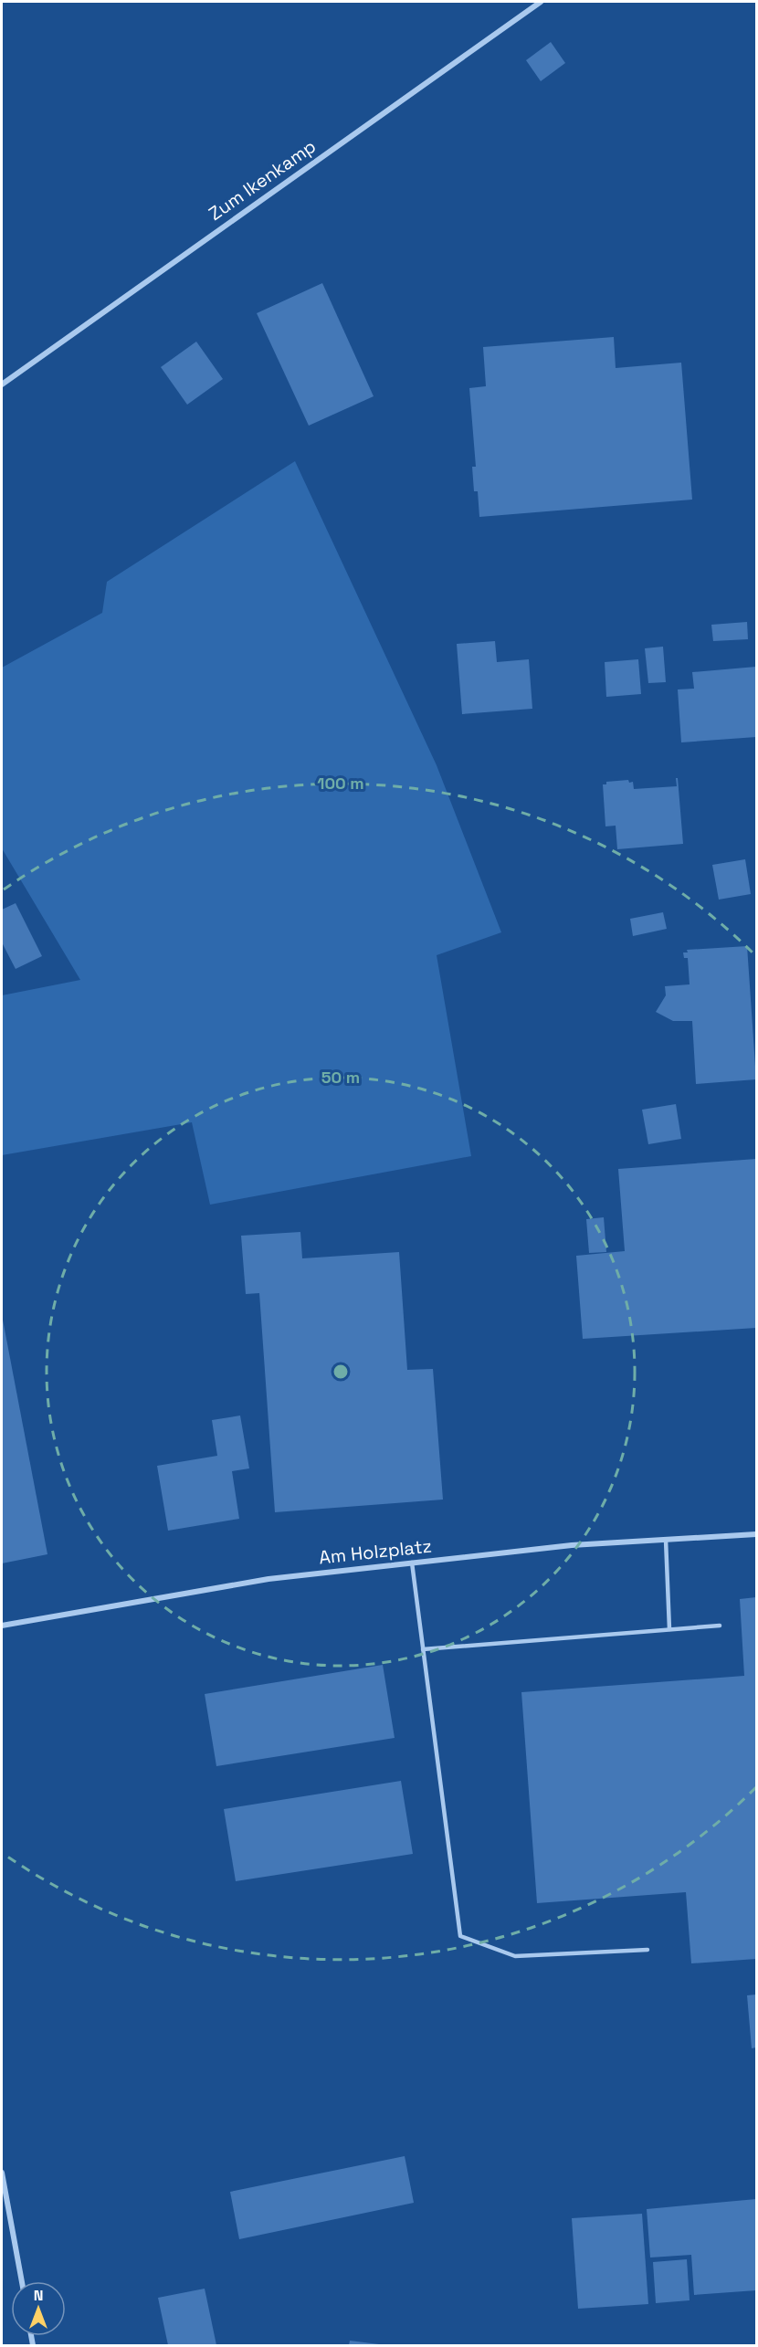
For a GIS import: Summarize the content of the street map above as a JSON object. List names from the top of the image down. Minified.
{"streets":{"street":["Zum Ikenkamp","Am Holzplatz"]},"north":"top","rings":["100 m","50 m"]}
